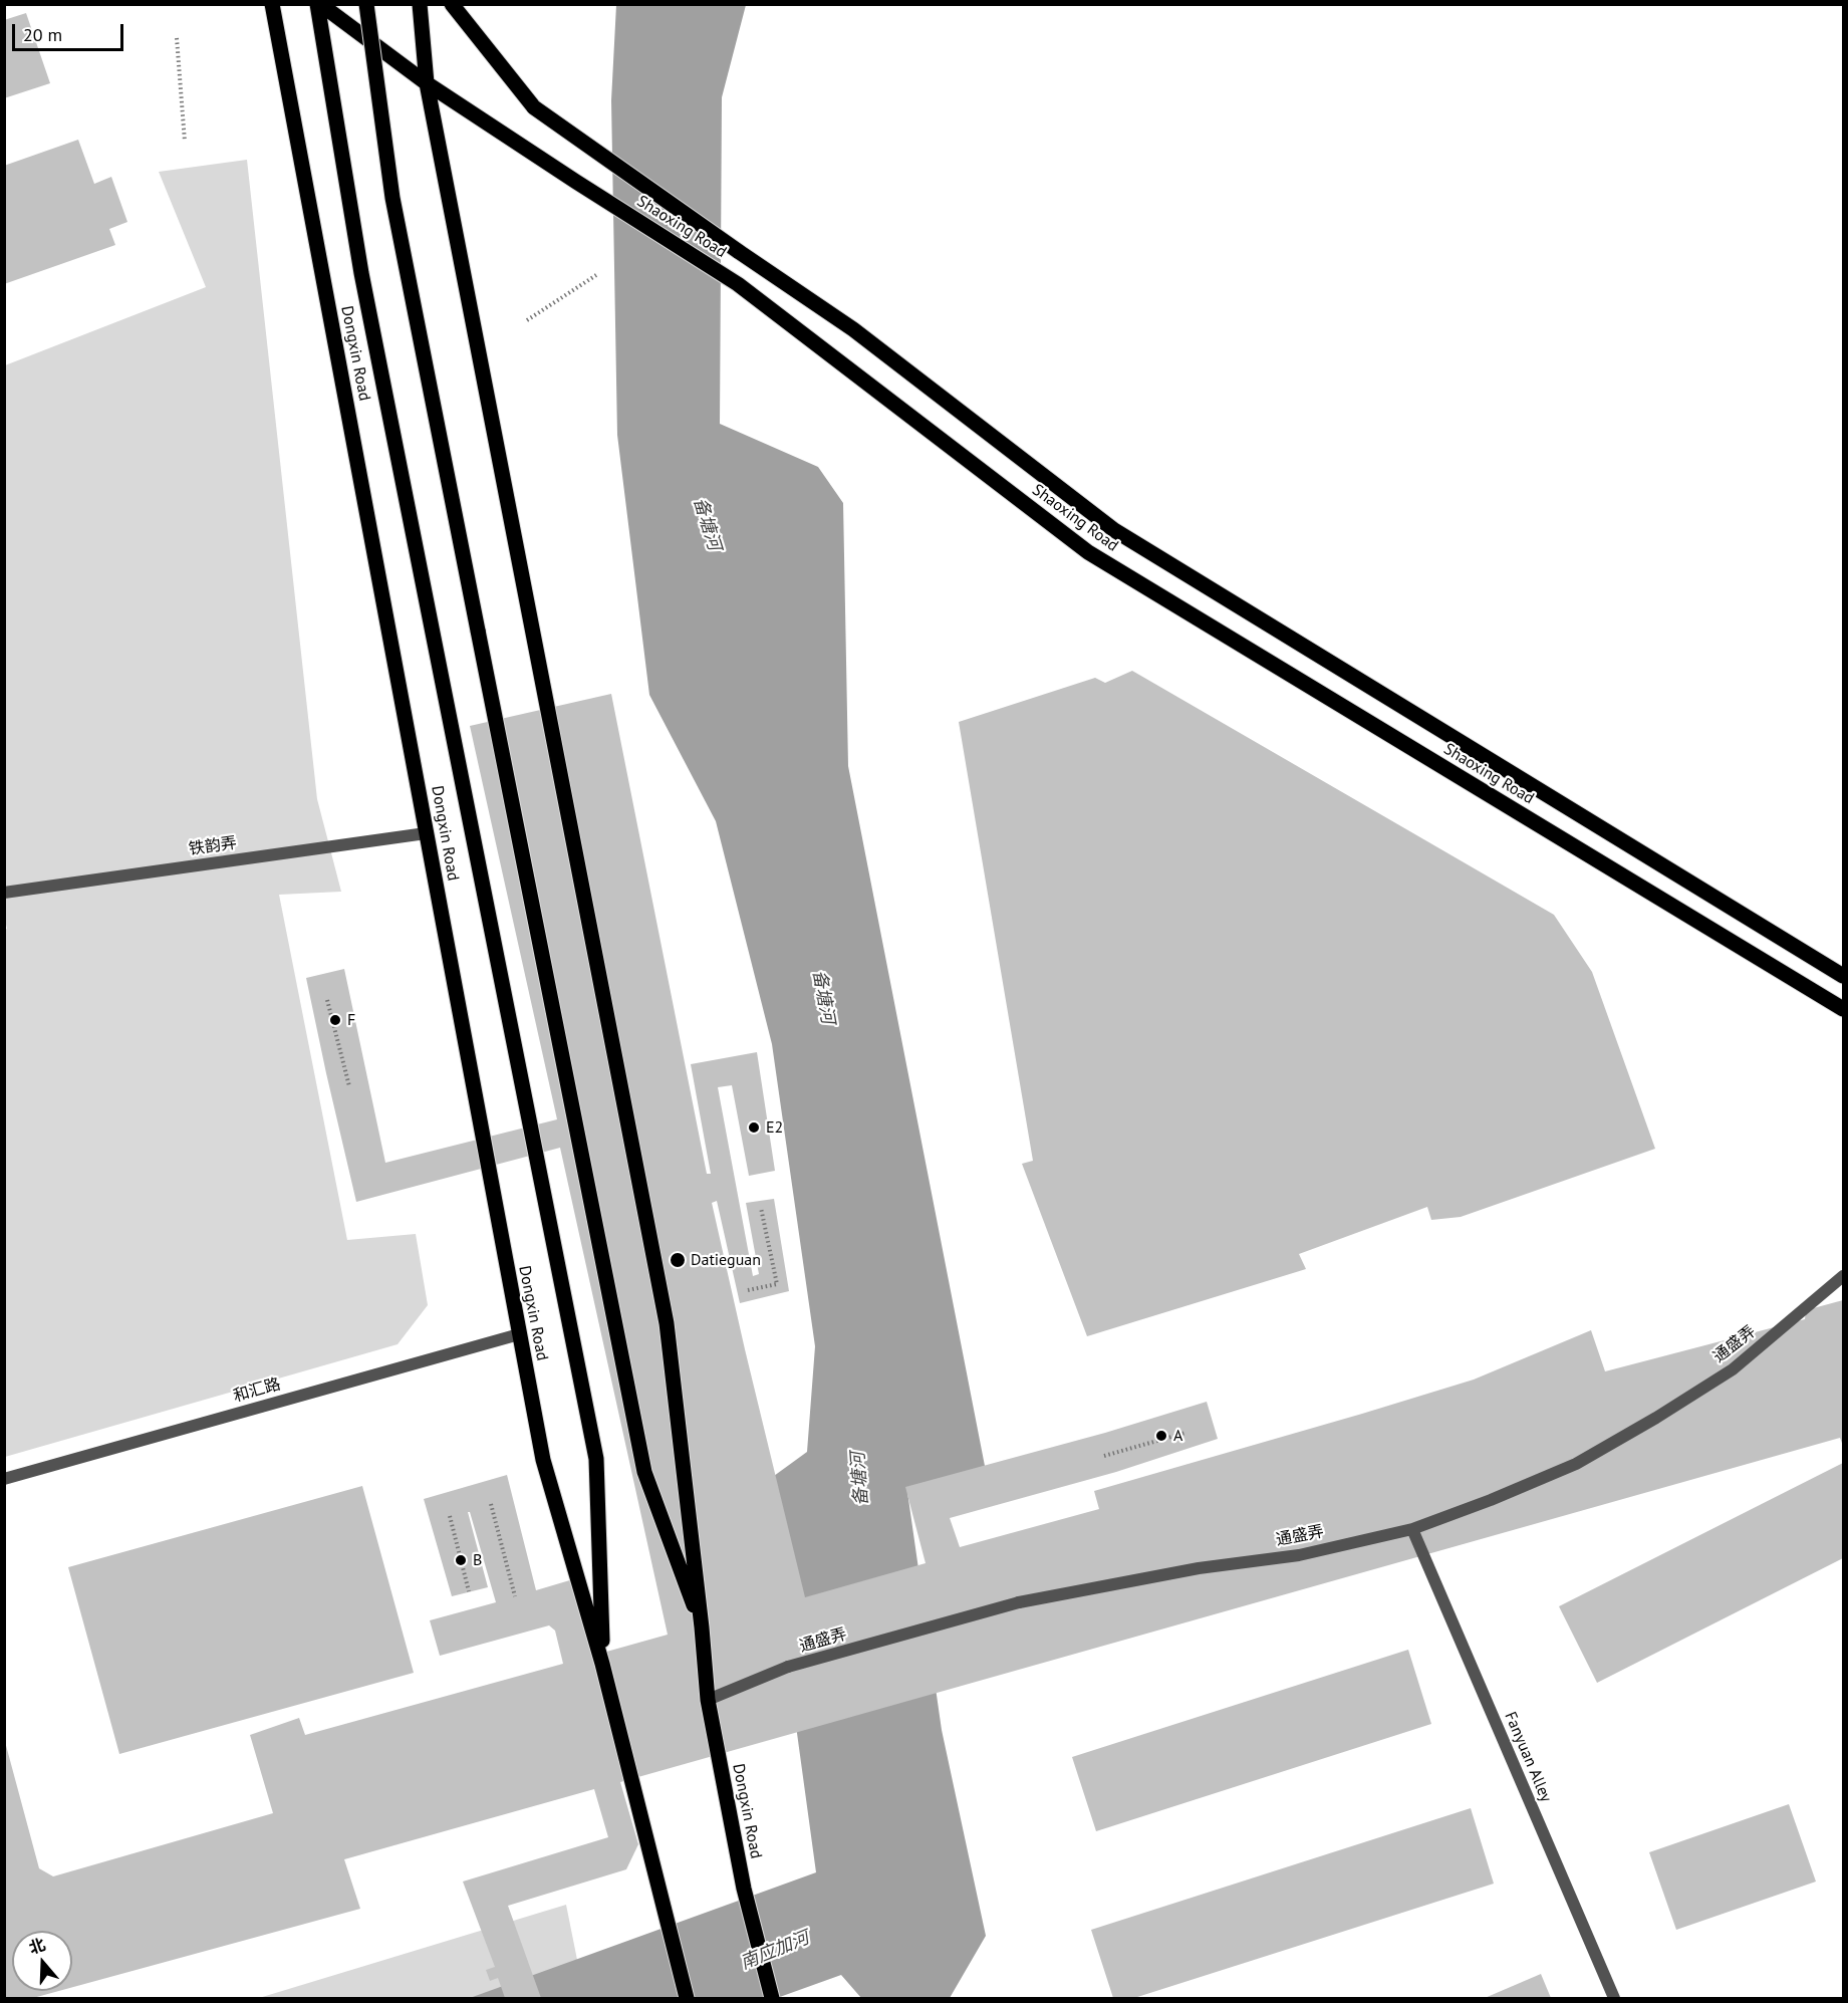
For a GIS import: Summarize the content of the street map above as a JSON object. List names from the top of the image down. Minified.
{"streets":{"main road":["Shaoxing Road","Dongxin Road"],"street":["铁韵弄","通盛弄","和汇路","Fanyuan Alley"]},"crossings":[["Shaoxing Road","Dongxin Road"],["Dongxin Road","铁韵弄"],["Dongxin Road","通盛弄"],["Dongxin Road","和汇路"],["通盛弄","Fanyuan Alley"]],"water":["备塘河","南应加河"],"places":["F","E2","Datieguan","A","B"],"scale_bar":"20 m","north":"top"}
